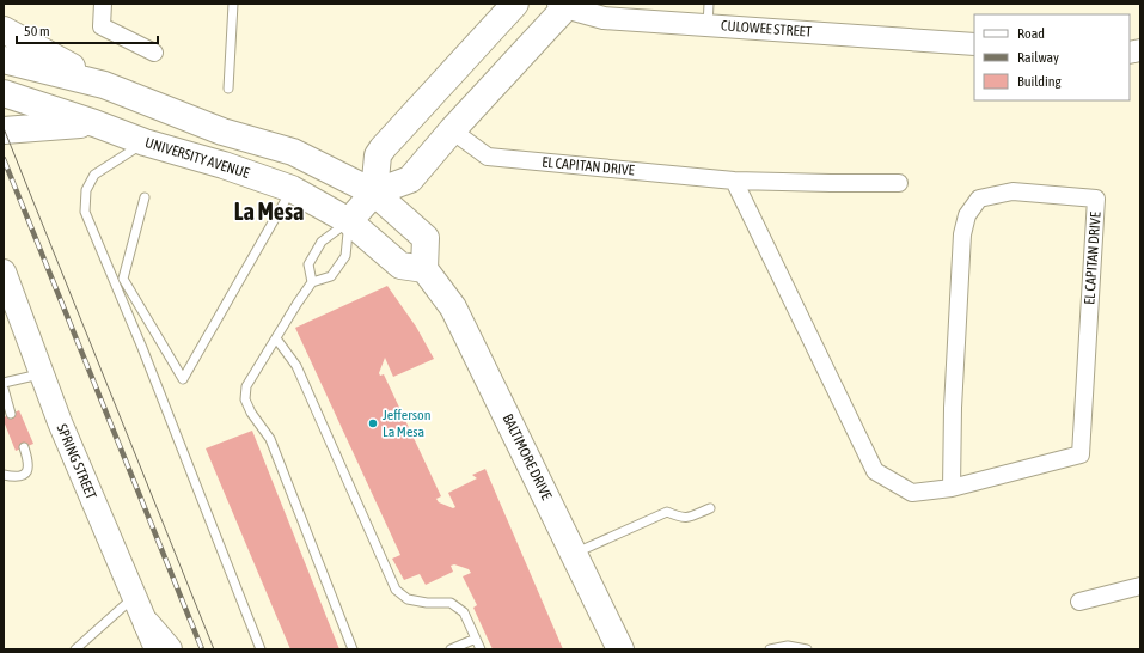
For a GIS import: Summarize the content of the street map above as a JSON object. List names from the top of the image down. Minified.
{"streets":{"main road":["UNIVERSITY AVENUE","BALTIMORE DRIVE","SPRING STREET"],"street":["CULOWEE STREET","EL CAPITAN DRIVE"]},"districts":["La Mesa"],"places":["Jefferson La Mesa"],"legend":["Road","Railway","Building"],"scale_bar":"50 m"}
